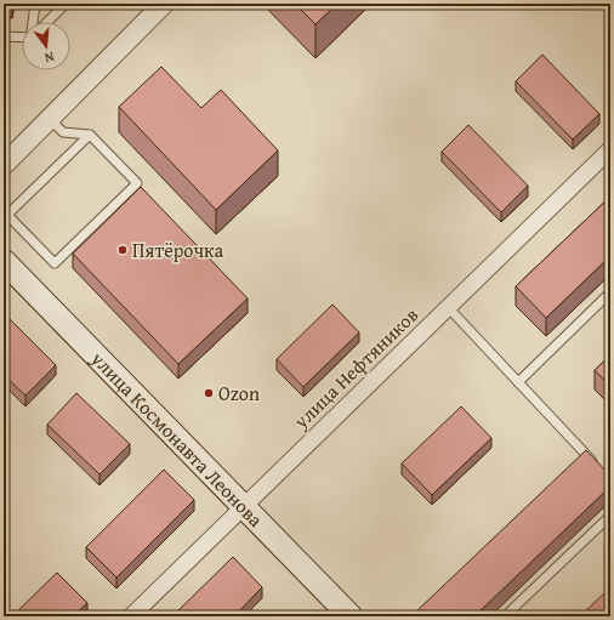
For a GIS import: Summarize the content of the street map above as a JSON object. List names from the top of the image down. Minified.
{"streets":{"main road":["улица Космонавта Леонова"],"street":["улица Нефтяников"]},"crossings":[["улица Нефтяников","улица Космонавта Леонова"]],"places":["Пятёрочка","Ozon"],"north":"bottom"}
